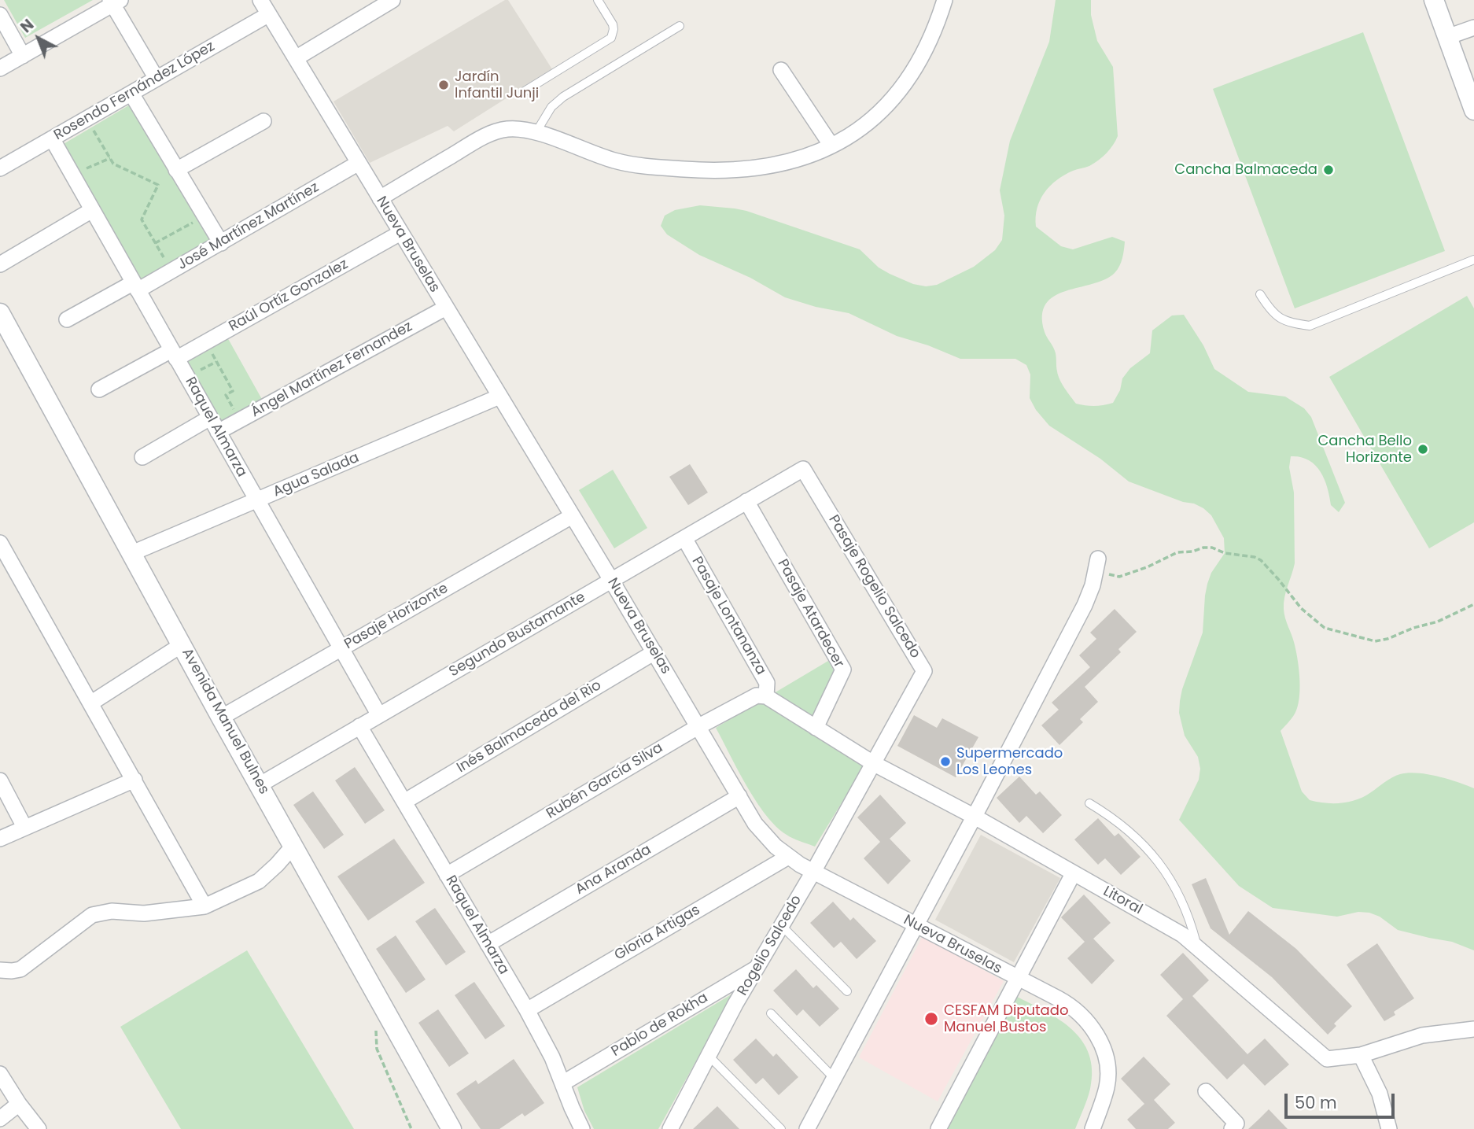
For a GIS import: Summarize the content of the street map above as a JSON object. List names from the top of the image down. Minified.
{"streets":{"street":["Rosendo Fernández López","José Martínez Martínez","Nueva Bruselas","Raúl Ortíz Gonzalez","Ángel Martínez Fernandez","Raquel Almarza","Agua Salada","Pasaje Rogelio Salcedo","Pasaje Atardecer","Pasaje Lontananza","Pasaje Horizonte","Segundo Bustamante","Avenida Manuel Bulnes","Inés Balmaceda del Rio","Rubén García Silva","Ana Aranda","Litoral","Gloria Artigas","Rogelio Salcedo","Pablo de Rokha"]},"crossings":[["Rosendo Fernández López","Nueva Bruselas"],["Rosendo Fernández López","Raquel Almarza"],["José Martínez Martínez","Nueva Bruselas"],["José Martínez Martínez","Raquel Almarza"],["Nueva Bruselas","Raúl Ortíz Gonzalez"],["Nueva Bruselas","Ángel Martínez Fernandez"],["Nueva Bruselas","Agua Salada"],["Nueva Bruselas","Pasaje Horizonte"],["Nueva Bruselas","Segundo Bustamante"],["Nueva Bruselas","Inés Balmaceda del Rio"],["Nueva Bruselas","Rubén García Silva"],["Nueva Bruselas","Ana Aranda"],["Nueva Bruselas","Gloria Artigas"],["Nueva Bruselas","Rogelio Salcedo"],["Raúl Ortíz Gonzalez","Raquel Almarza"],["Ángel Martínez Fernandez","Raquel Almarza"],["Raquel Almarza","Agua Salada"],["Raquel Almarza","Pasaje Horizonte"],["Raquel Almarza","Segundo Bustamante"],["Raquel Almarza","Inés Balmaceda del Rio"],["Raquel Almarza","Rubén García Silva"],["Raquel Almarza","Ana Aranda"],["Raquel Almarza","Gloria Artigas"],["Raquel Almarza","Pablo de Rokha"],["Agua Salada","Avenida Manuel Bulnes"],["Pasaje Rogelio Salcedo","Segundo Bustamante"],["Pasaje Rogelio Salcedo","Litoral"],["Pasaje Rogelio Salcedo","Rogelio Salcedo"],["Pasaje Atardecer","Segundo Bustamante"],["Pasaje Atardecer","Litoral"],["Pasaje Lontananza","Segundo Bustamante"],["Pasaje Lontananza","Rubén García Silva"],["Pasaje Lontananza","Litoral"],["Pasaje Horizonte","Avenida Manuel Bulnes"],["Segundo Bustamante","Avenida Manuel Bulnes"],["Rubén García Silva","Litoral"],["Litoral","Rogelio Salcedo"],["Rogelio Salcedo","Pablo de Rokha"]],"places":["Jardín Infantil Junji","Cancha Balmaceda","Cancha Bello Horizonte","Supermercado Los Leones","CESFAM Diputado Manuel Bustos"],"scale_bar":"50 m","north":"top left"}
